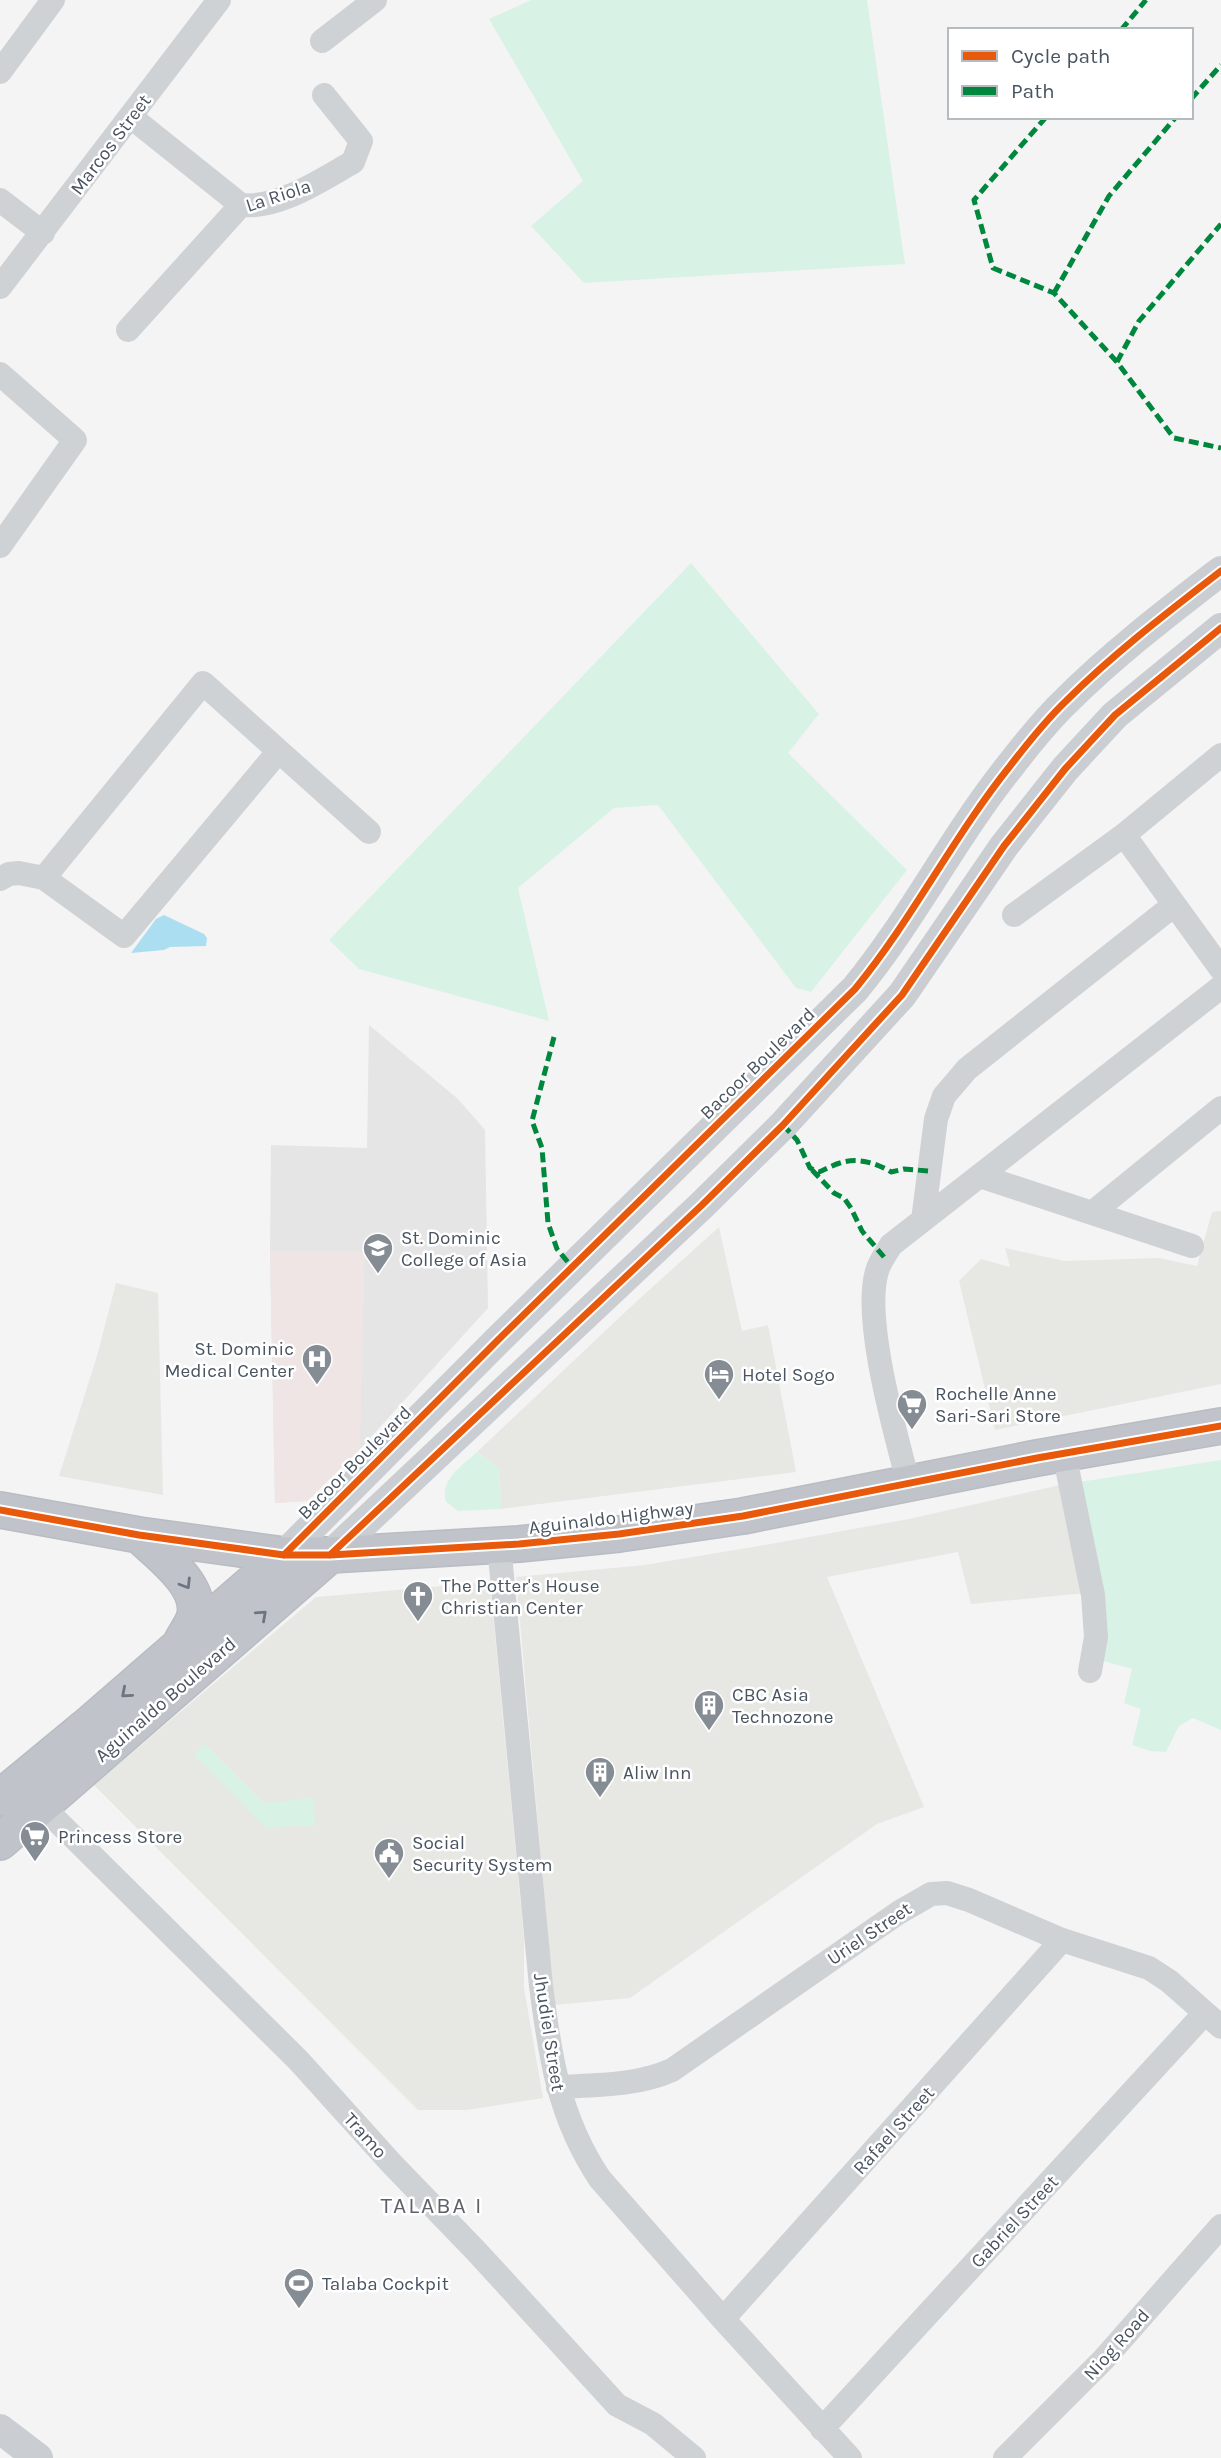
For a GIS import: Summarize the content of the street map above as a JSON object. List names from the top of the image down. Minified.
{"streets":{"highway":["Aguinaldo Highway","Aguinaldo Boulevard"],"main road":["Bacoor Boulevard"],"street":["Marcos Street","La Riola","Uriel Street","Jhudiel Street","Rafael Street","Tramo","Gabriel Street","Niog Road"]},"crossings":[["Bacoor Boulevard","Aguinaldo Highway"],["Bacoor Boulevard","Aguinaldo Boulevard"],["Aguinaldo Highway","Aguinaldo Boulevard"],["Aguinaldo Highway","Jhudiel Street"],["Aguinaldo Boulevard","Tramo"],["Uriel Street","Jhudiel Street"],["Uriel Street","Rafael Street"],["Uriel Street","Gabriel Street"],["Jhudiel Street","Rafael Street"],["Jhudiel Street","Gabriel Street"]],"districts":["TALABA I"],"places":{"school or university":["St. Dominic College of Asia"],"hospital":["St. Dominic Medical Center"],"hotel":["Hotel Sogo"],"supermarket":["Rochelle Anne Sari-Sari Store","Princess Store"],"church":["The Potter's House Christian Center"],"building":["CBC Asia Technozone","Aliw Inn"],"public building":["Social Security System"],"sports":["Talaba Cockpit"]},"legend":["Cycle path","Path"]}
